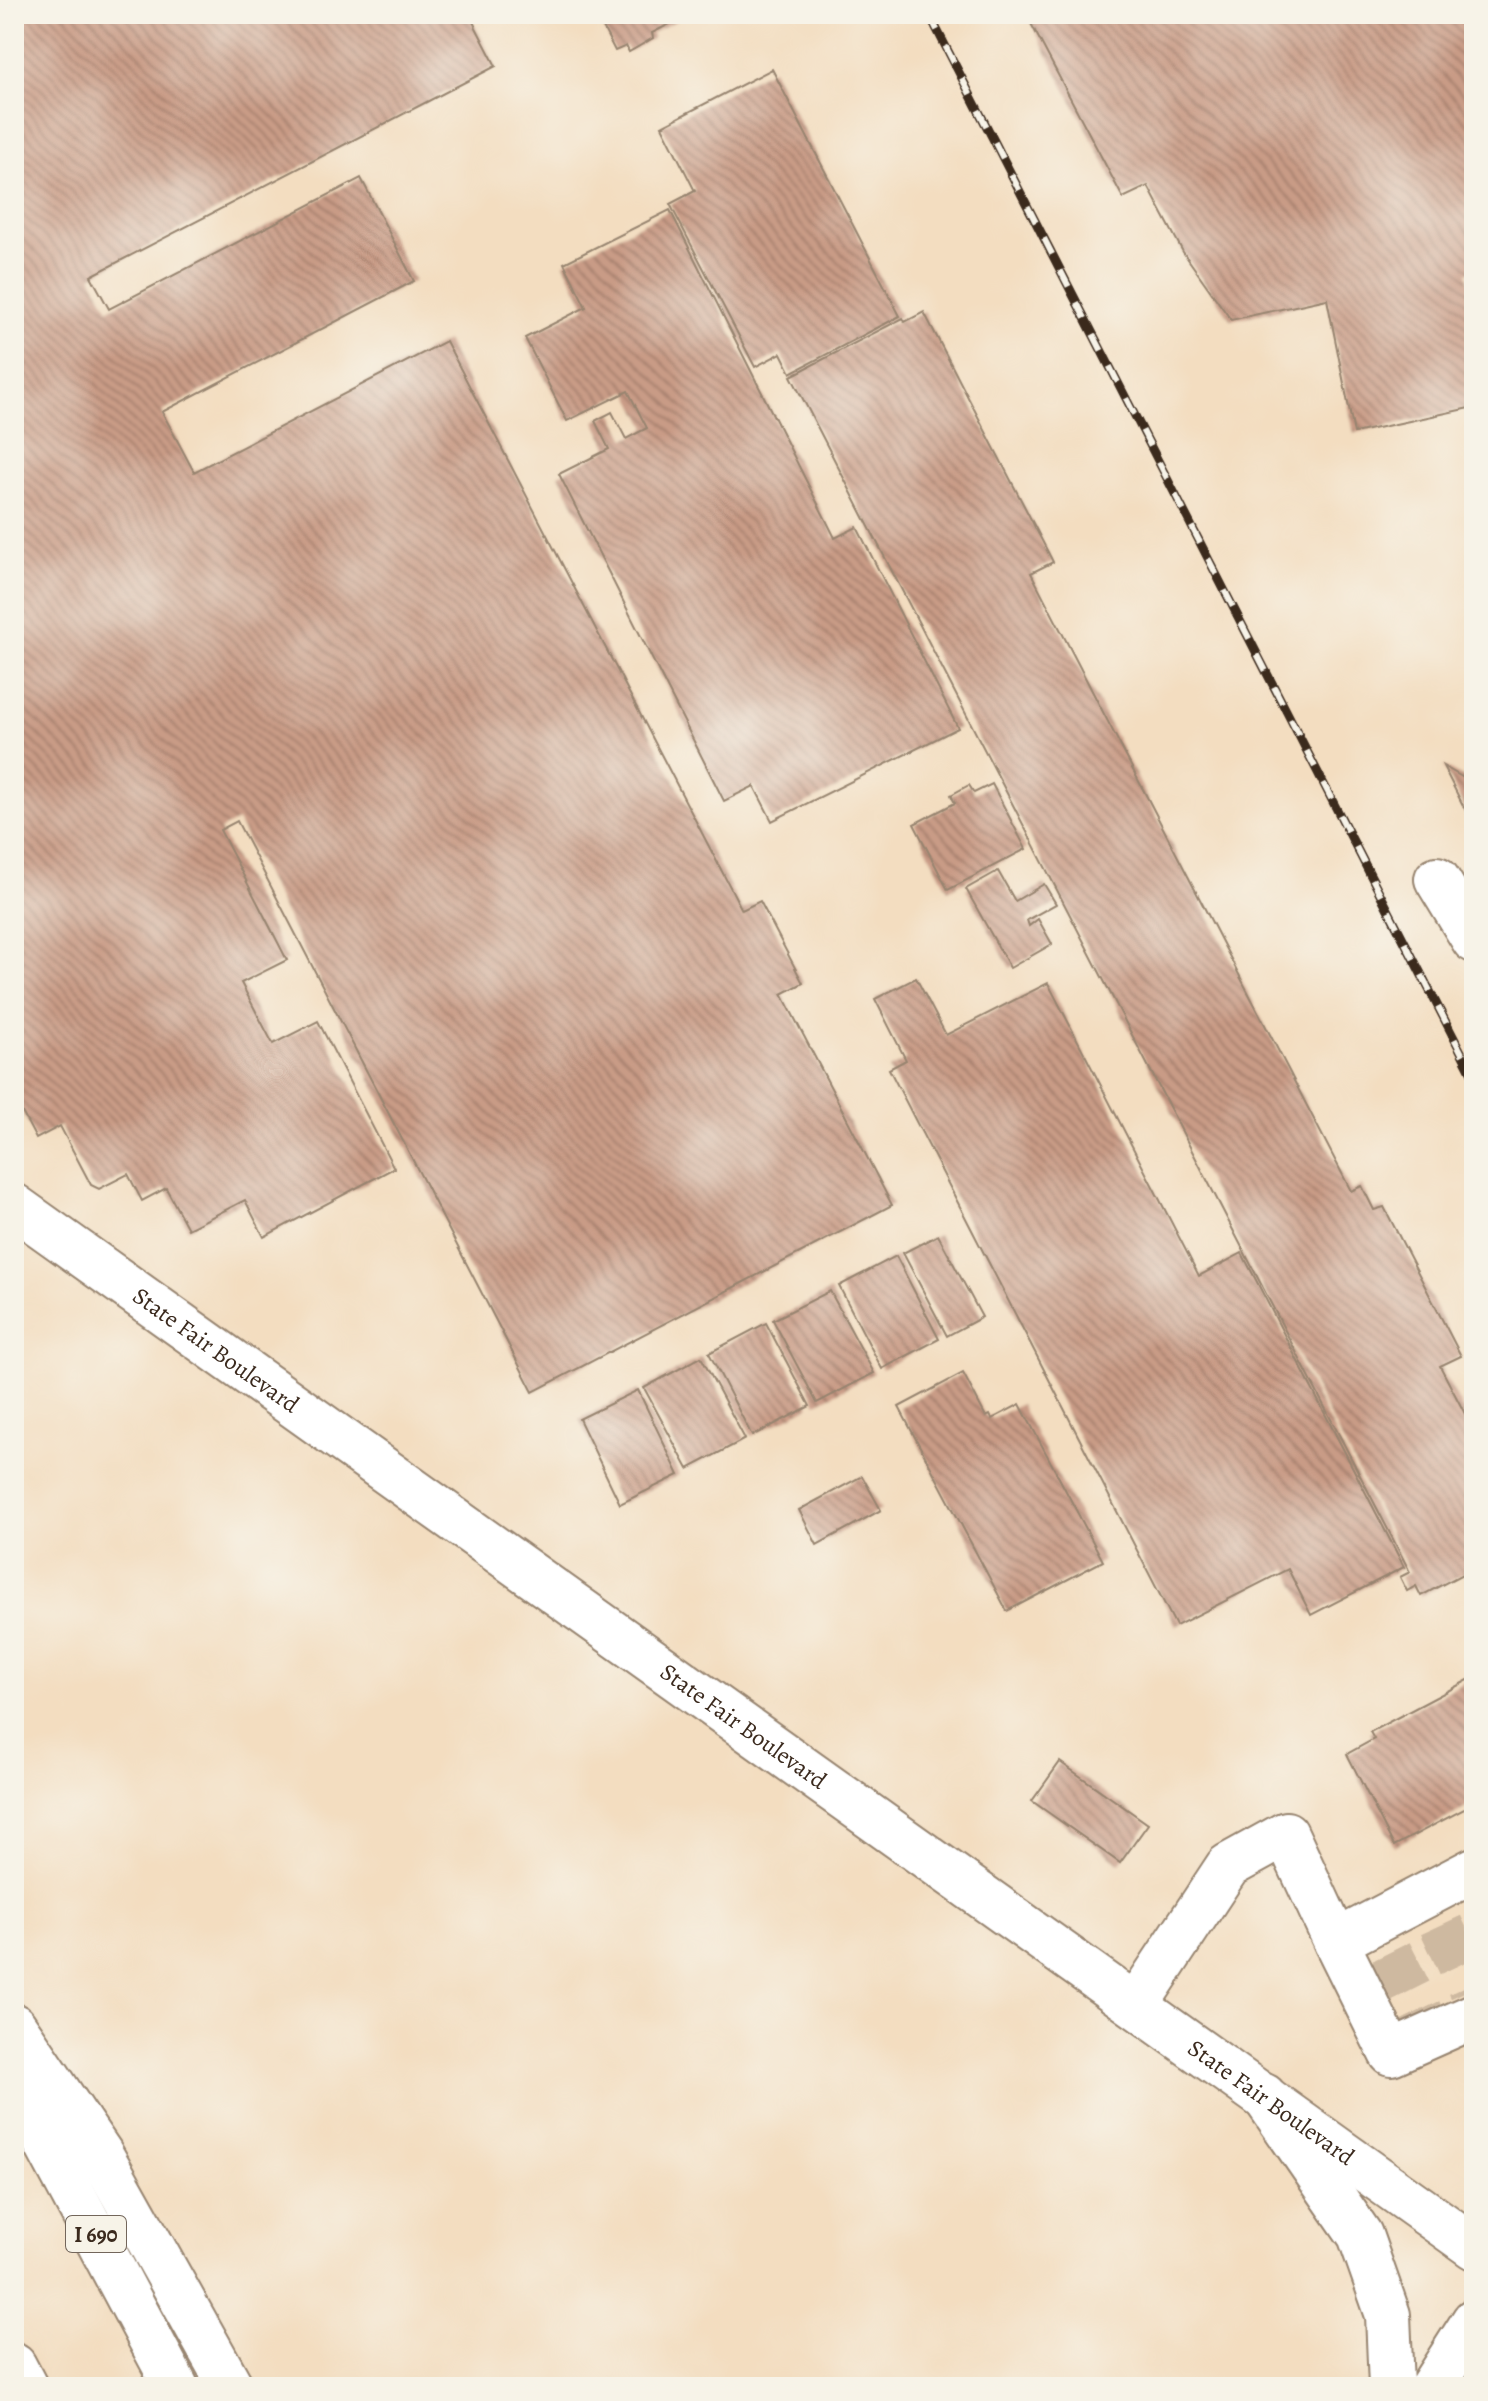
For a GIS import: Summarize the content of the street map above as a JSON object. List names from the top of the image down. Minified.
{"streets":{"main road":["State Fair Boulevard","I 690"]}}
